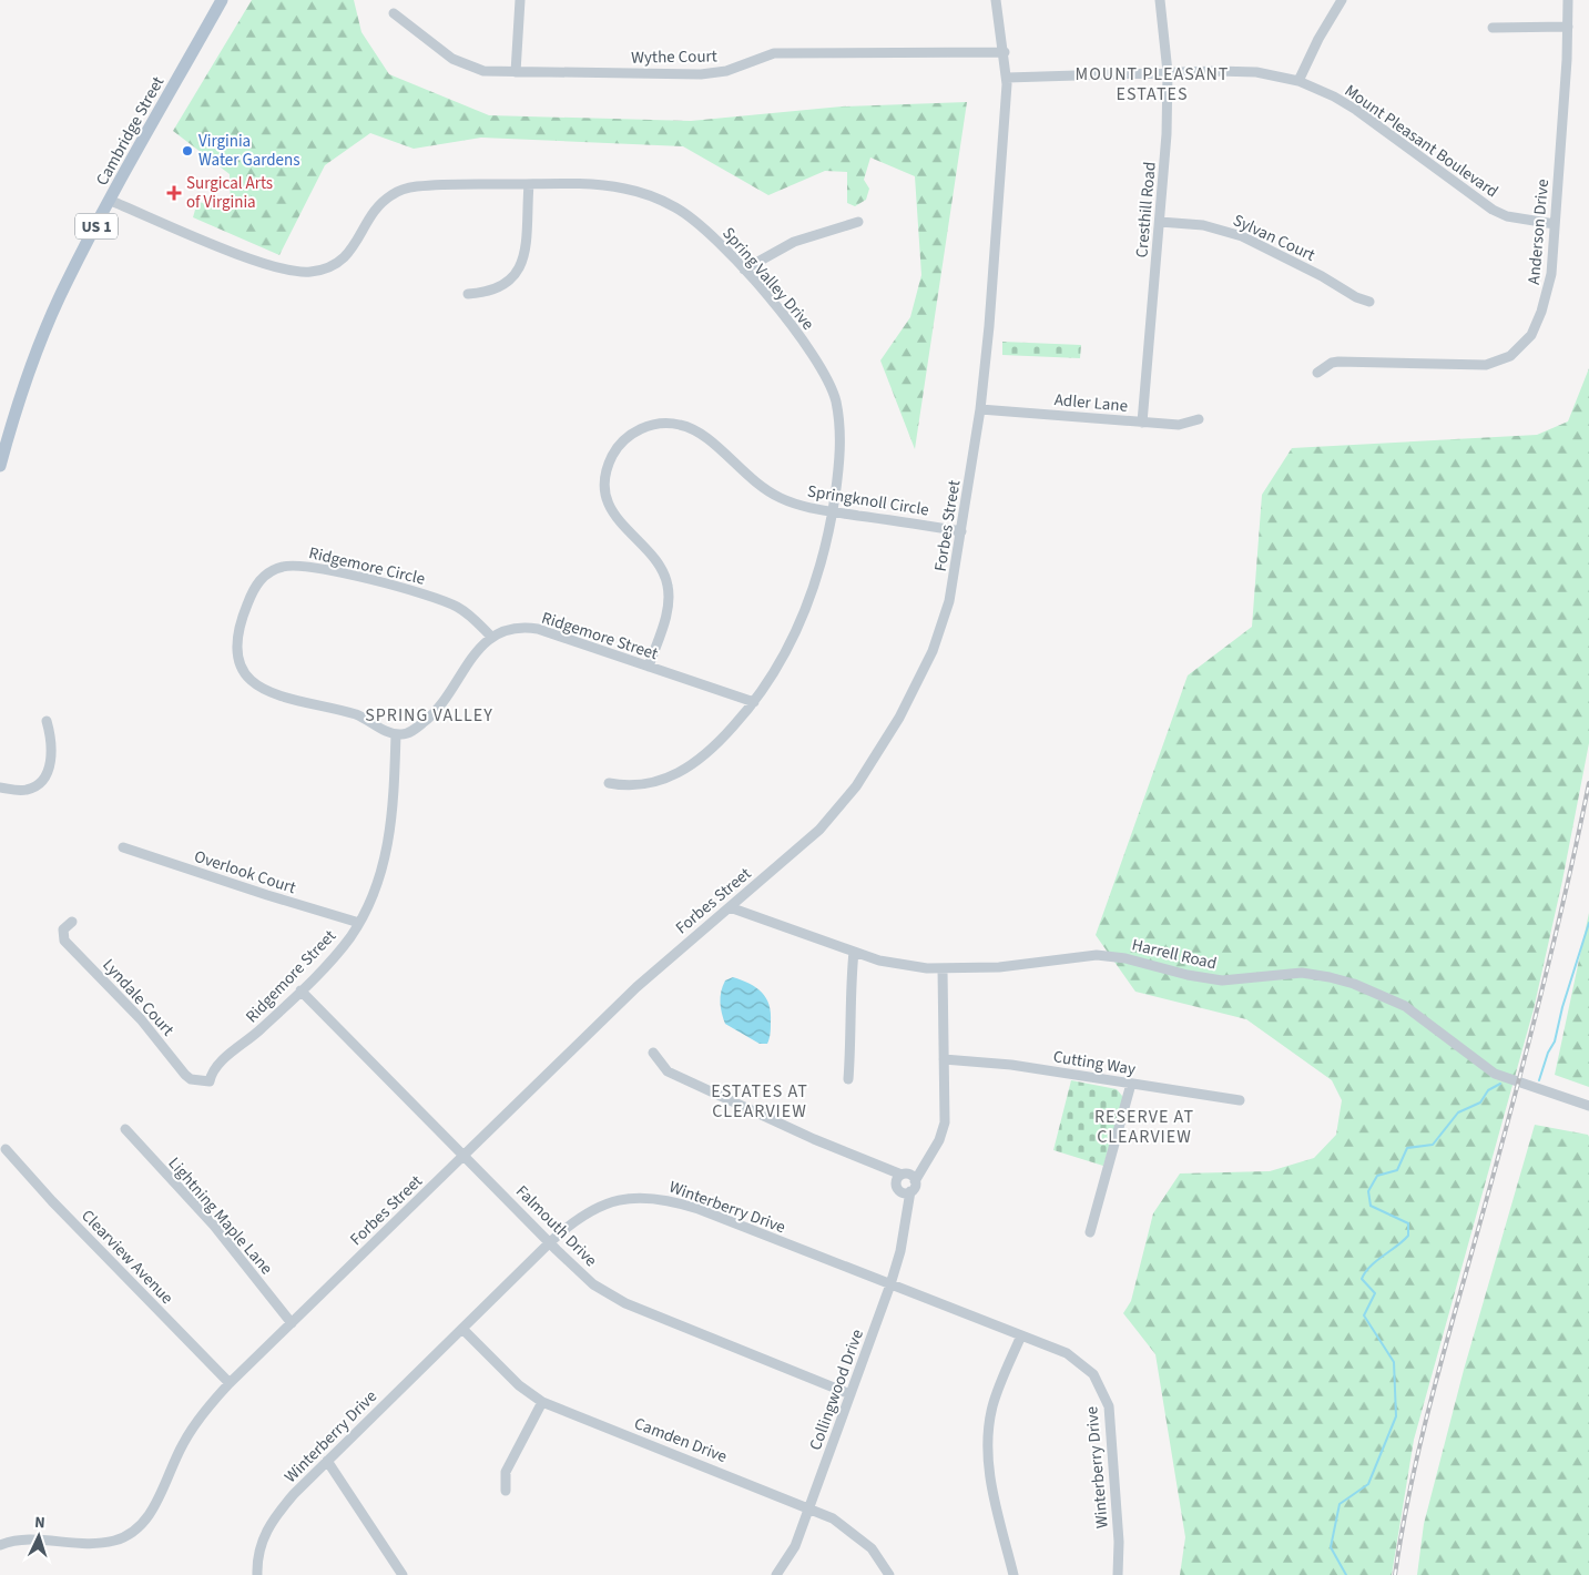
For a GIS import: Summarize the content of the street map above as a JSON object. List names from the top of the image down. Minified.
{"streets":{"main road":["Cambridge Street","US 1"],"street":["Wythe Court","Mount Pleasant Boulevard","Cresthill Road","Anderson Drive","Sylvan Court","Spring Valley Drive","Adler Lane","Springknoll Circle","Forbes Street","Ridgemore Circle","Ridgemore Street","Overlook Court","Harrell Road","Lyndale Court","Cutting Way","Winterberry Drive","Lightning Maple Lane","Falmouth Drive","Clearview Avenue","Collingwood Drive","Camden Drive"]},"crossings":[["Wythe Court","Forbes Street"],["Cambridge Street","Spring Valley Drive"],["Mount Pleasant Boulevard","Cresthill Road"],["Mount Pleasant Boulevard","Anderson Drive"],["Mount Pleasant Boulevard","Forbes Street"],["Cresthill Road","Sylvan Court"],["Cresthill Road","Adler Lane"],["Spring Valley Drive","Springknoll Circle"],["Spring Valley Drive","Ridgemore Street"],["Adler Lane","Forbes Street"],["Springknoll Circle","Forbes Street"],["Springknoll Circle","Ridgemore Street"],["Forbes Street","Harrell Road"],["Forbes Street","Lightning Maple Lane"],["Forbes Street","Falmouth Drive"],["Forbes Street","Clearview Avenue"],["Ridgemore Circle","Ridgemore Street"],["Ridgemore Street","Overlook Court"],["Ridgemore Street","Lyndale Court"],["Ridgemore Street","Falmouth Drive"],["Winterberry Drive","Falmouth Drive"],["Winterberry Drive","Collingwood Drive"],["Winterberry Drive","Camden Drive"],["Falmouth Drive","Collingwood Drive"],["Collingwood Drive","Camden Drive"]],"districts":["MOUNT PLEASANT ESTATES","SPRING VALLEY","ESTATES AT CLEARVIEW","RESERVE AT CLEARVIEW"],"places":{"other":["Virginia Water Gardens"],"health":["Surgical Arts of Virginia"]},"north":"top"}
